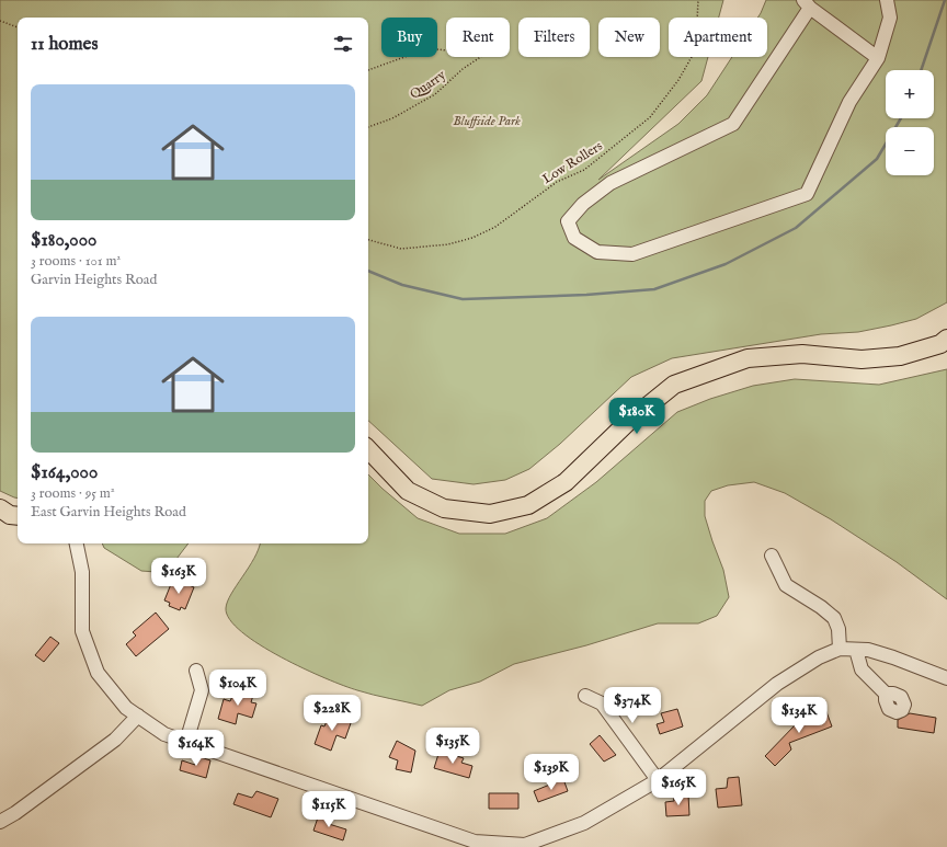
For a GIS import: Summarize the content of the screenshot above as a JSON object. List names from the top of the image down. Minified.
{"streets":{"path":["Quarry","Low Rollers"]},"parks":["Bluffside Park"],"page":{"chip":["Buy","Rent","Filters","New","Apartment"],"heading":"11 homes","map_buttons":["+","−"],"list":[{"name":"$180,000","note":"3 rooms · 101 m² · Garvin Heights Road"},{"name":"$164,000","note":"3 rooms · 95 m² · East Garvin Heights Road"}],"price":["$180K","$163K","$104K","$374K","$228K","$134K","$135K","$164K","$139K","$165K","$115K"]}}
